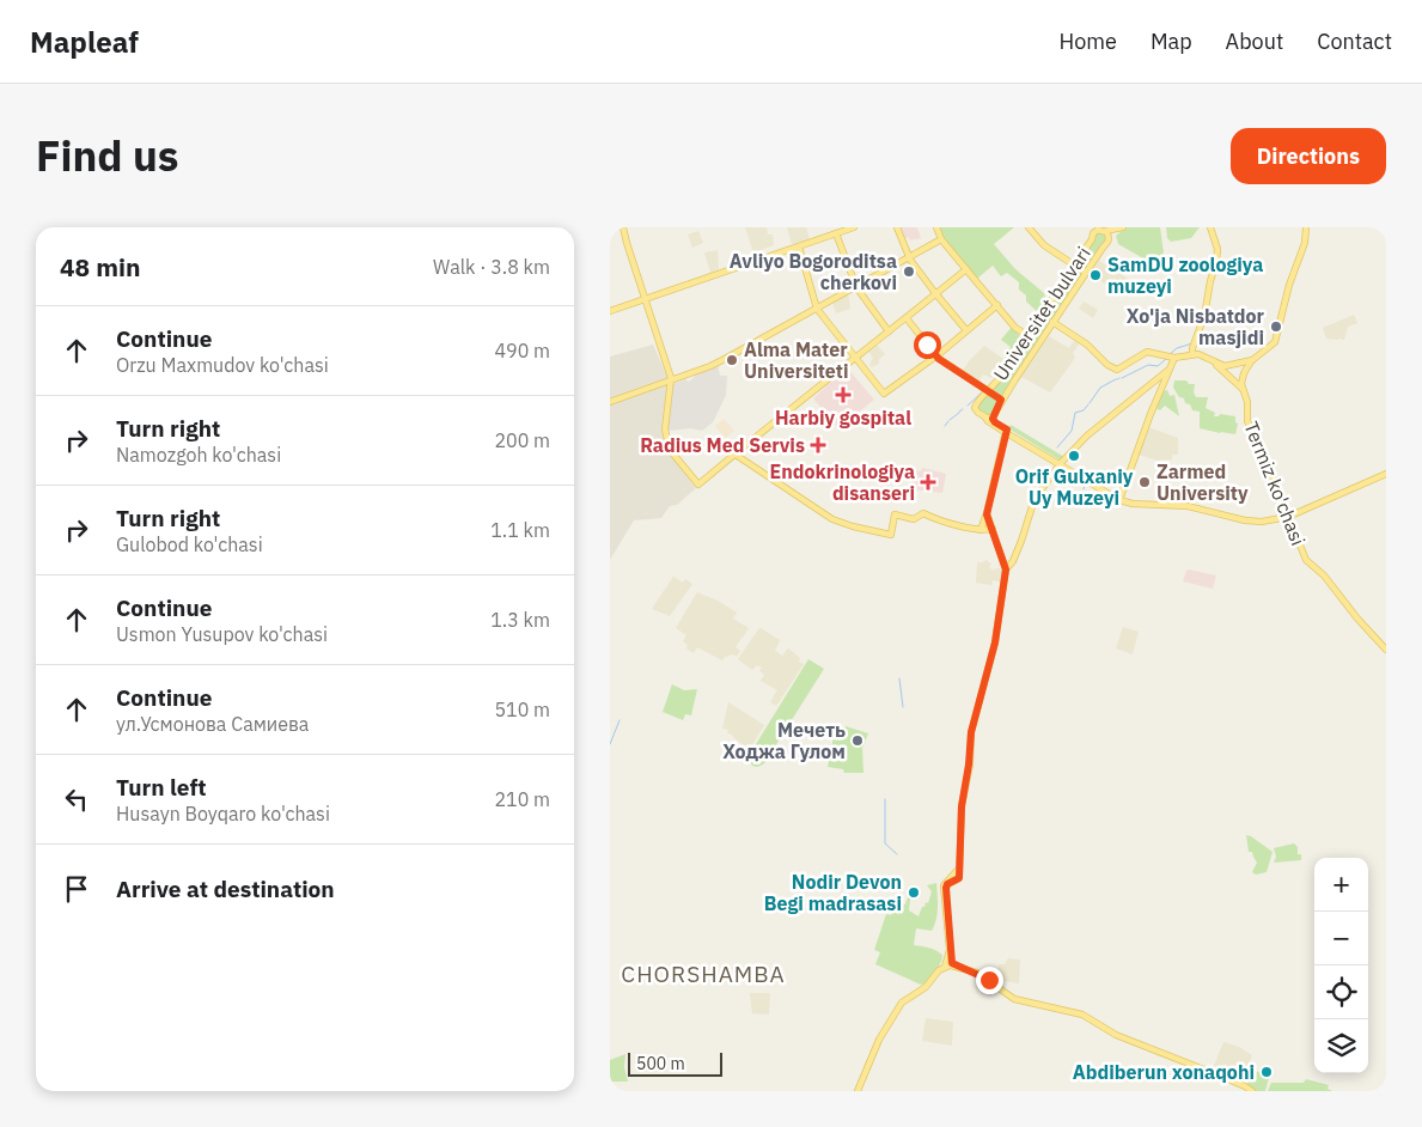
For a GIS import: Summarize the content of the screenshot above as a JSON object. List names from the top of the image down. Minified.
{"streets":{"main road":["Universitet bulvari","Termiz ko'chasi"]},"districts":["CHORSHAMBA"],"places":{"other":["Avliyo Bogoroditsa cherkovi","SamDU zoologiya muzeyi","Xo'ja Nisbatdor masjidi","Alma Mater Universiteti","Orif Gulxaniy Uy Muzeyi","Zarmed University","Мечеть Ходжа Гулом","Nodir Devon Begi madrasasi","Abdiberun xonaqohi"],"health":["Harbiy gospital","Radius Med Servis","Endokrinologiya disanseri"]},"scale_bar":"500 m","page":{"header":"Mapleaf","nav":["Home","Map","About","Contact"],"title":"Find us","buttons":"Directions","heading":["48 min","Walk · 3.8 km"],"list":[["Continue","Orzu Maxmudov ko'chasi","490 m"],["Turn right","Namozgoh ko'chasi","200 m"],["Turn right","Gulobod ko'chasi","1.1 km"],["Continue","Usmon Yusupov ko'chasi","1.3 km"],["Continue","ул.Усмонова Самиева","510 m"],["Turn left","Husayn Boyqaro ko'chasi","210 m"],"Arrive at destination"],"map_buttons":["+","−"],"scale":"500 m"}}
